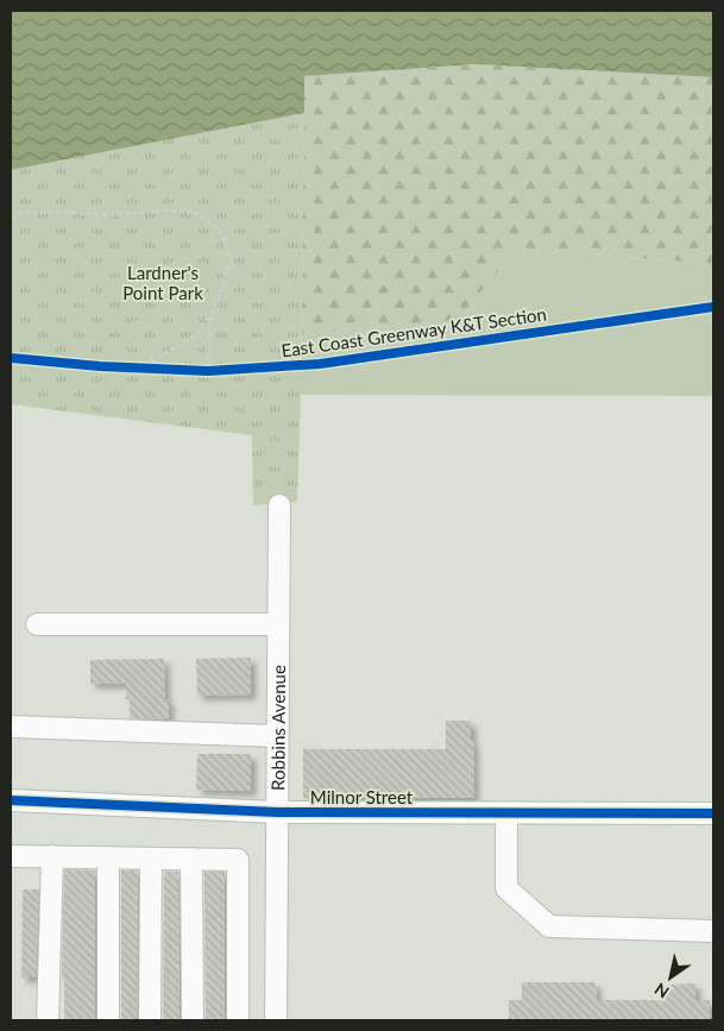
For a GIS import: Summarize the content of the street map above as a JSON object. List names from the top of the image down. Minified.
{"streets":{"street":["Robbins Avenue","Milnor Street"],"cycle path":["East Coast Greenway K&T Section"]},"crossings":[["Robbins Avenue","Milnor Street"]],"parks":["Lardner's Point Park"],"north":"bottom left"}
